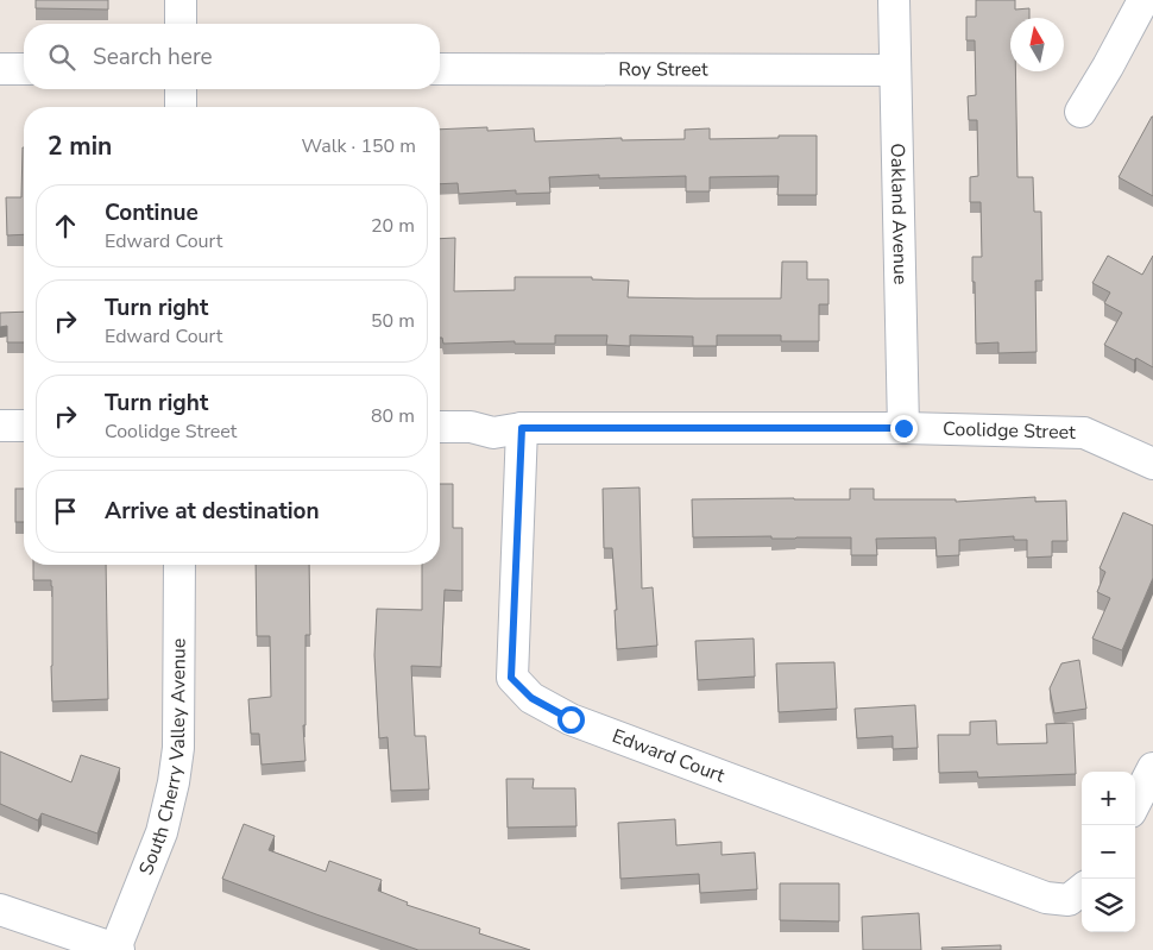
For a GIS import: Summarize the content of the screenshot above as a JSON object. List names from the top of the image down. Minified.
{"streets":{"street":["Roy Street","Oakland Avenue","Coolidge Street","South Cherry Valley Avenue","Edward Court"]},"crossings":[["Roy Street","Oakland Avenue"],["Oakland Avenue","Coolidge Street"],["Coolidge Street","Edward Court"]],"north":"top","page":{"search":"Search here","heading":["2 min","Walk · 150 m"],"list":[["Continue","Edward Court","20 m"],["Turn right","Edward Court","50 m"],["Turn right","Coolidge Street","80 m"],"Arrive at destination"],"map_buttons":["+","−"]}}
